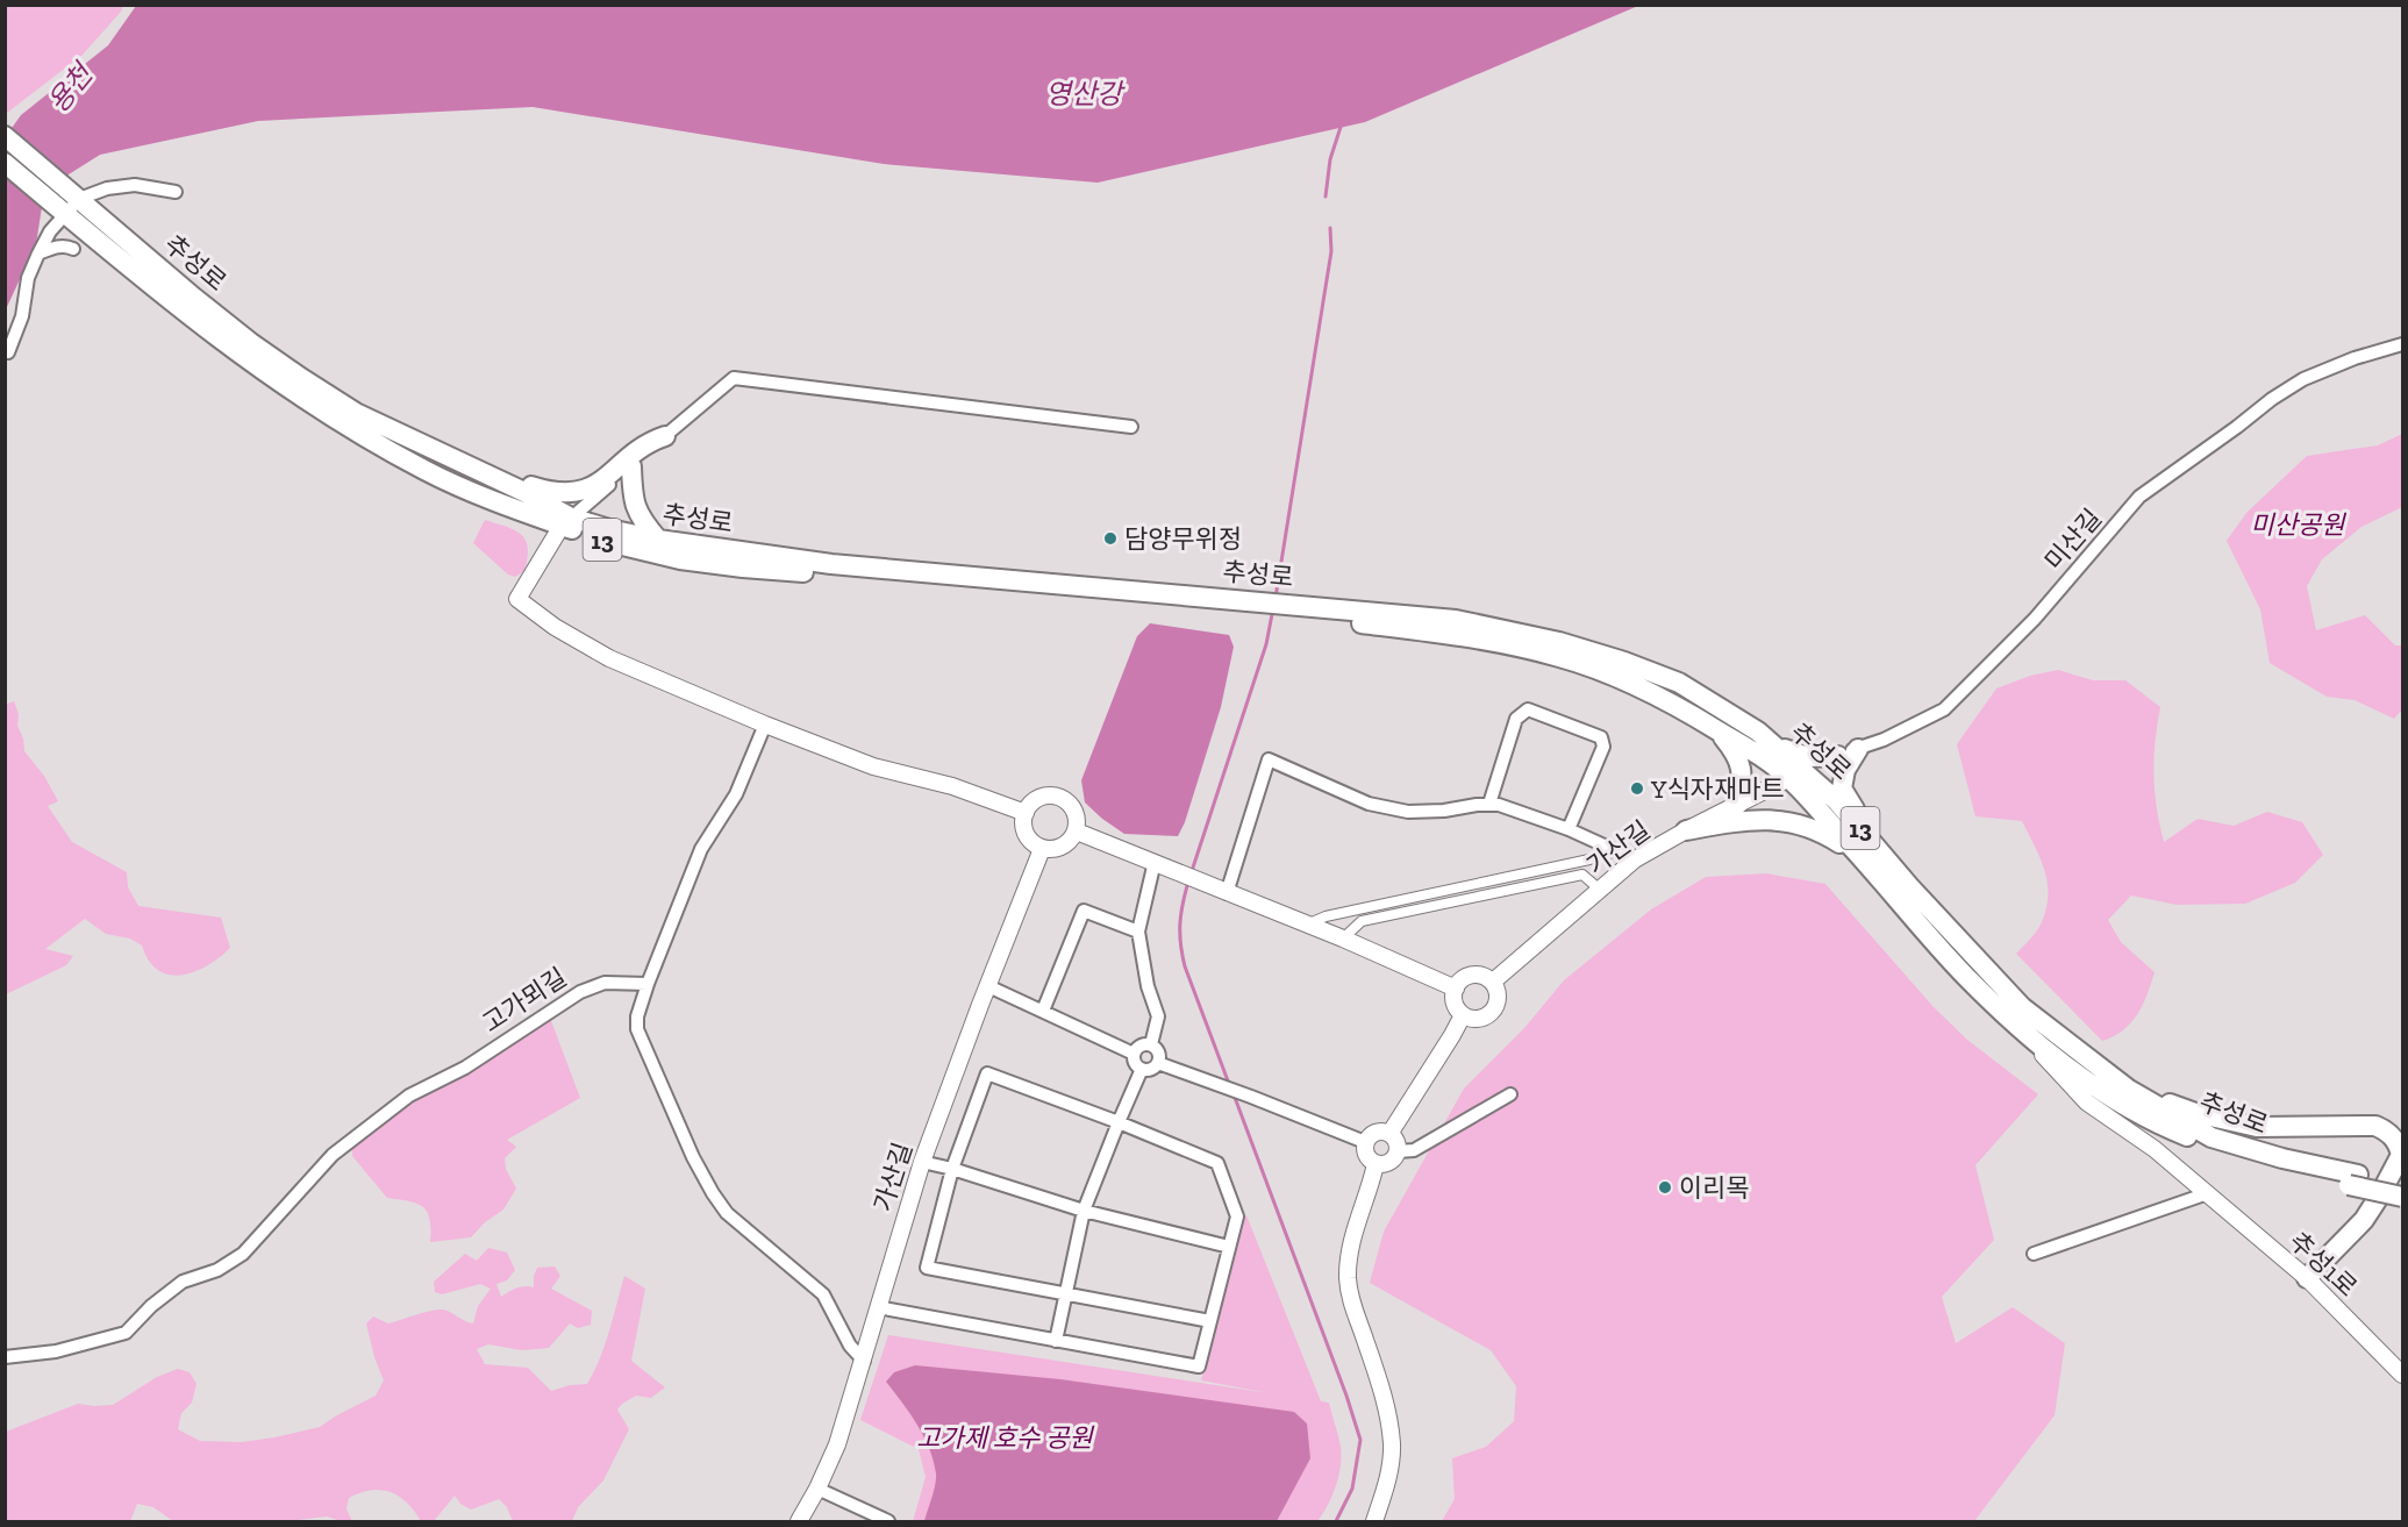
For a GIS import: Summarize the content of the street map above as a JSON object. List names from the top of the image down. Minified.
{"streets":{"main road":["추성로","13"],"street":["미산길","가산길","고가뫼길","추성1로"]},"crossings":[["추성로","미산길"],["추성로","가산길"],["추성로","추성1로"],["미산길","가산길"]],"water":["용천","영산강"],"parks":["미산공원","고가제 호수 공원"],"places":["담양무위정","Y식자재마트","이리목"]}
